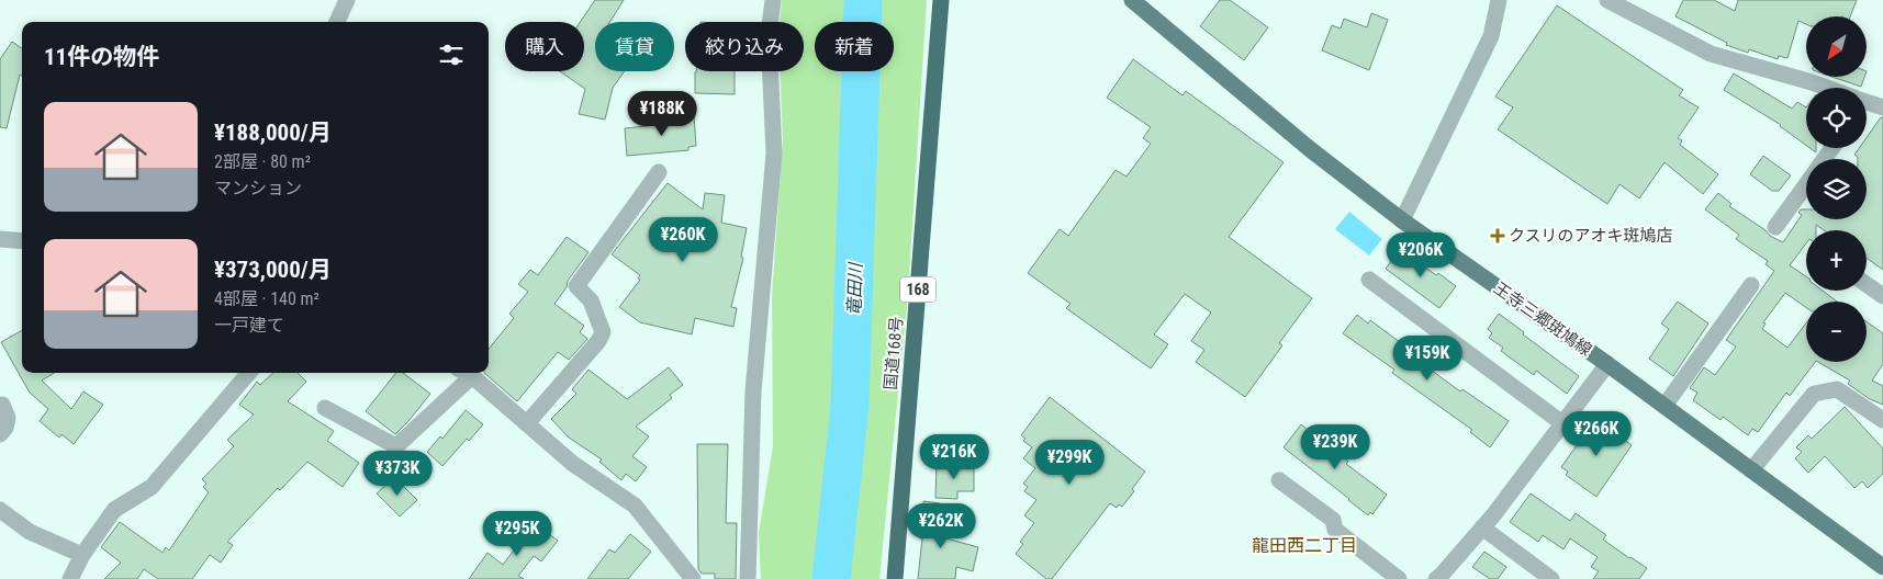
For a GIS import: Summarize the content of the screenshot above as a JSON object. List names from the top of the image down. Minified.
{"streets":{"highway":["168","国道168号"],"main road":["王寺三郷斑鳩線"]},"districts":["龍田西二丁目"],"water":["竜田川"],"places":{"health":["クスリのアオキ斑鳩店"]},"north":"bottom left","page":{"map_buttons":["+","−"],"chip":["購入","賃貸","絞り込み","新着"],"heading":"11件の物件","list":[{"name":"¥188,000/月","note":"2部屋 · 80 m² · マンション"},{"name":"¥373,000/月","note":"4部屋 · 140 m² · 一戸建て"}],"price":["¥188K","¥260K","¥206K","¥159K","¥266K","¥239K","¥216K","¥299K","¥373K","¥262K","¥295K"]}}
